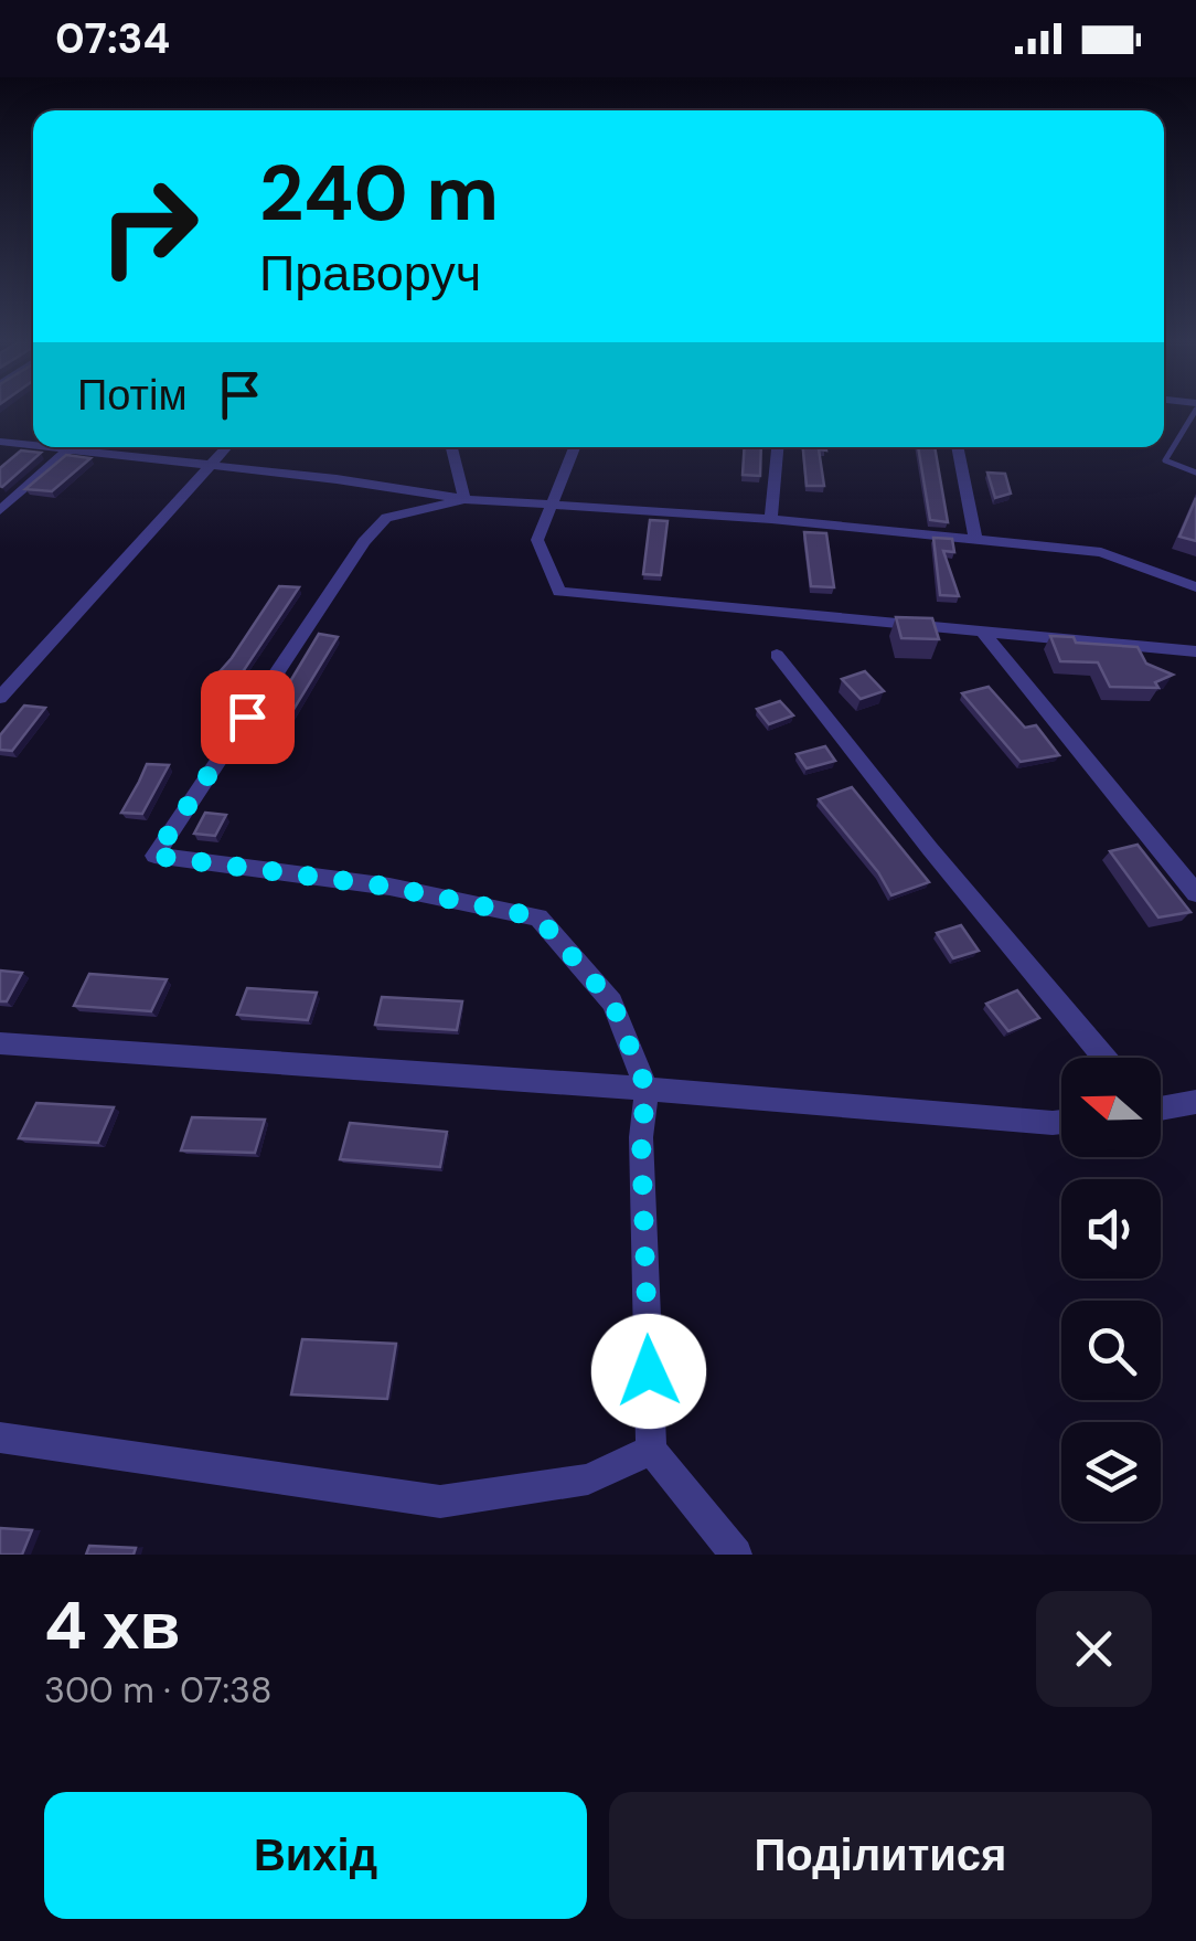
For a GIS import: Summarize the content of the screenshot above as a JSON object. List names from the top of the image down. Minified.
{"north":"left","page":{"status":"07:34","turn":["240 m","Праворуч"],"then":"Потім","heading":["4 хв","300 m · 07:38"],"buttons":["Вихід","Поділитися"]}}
